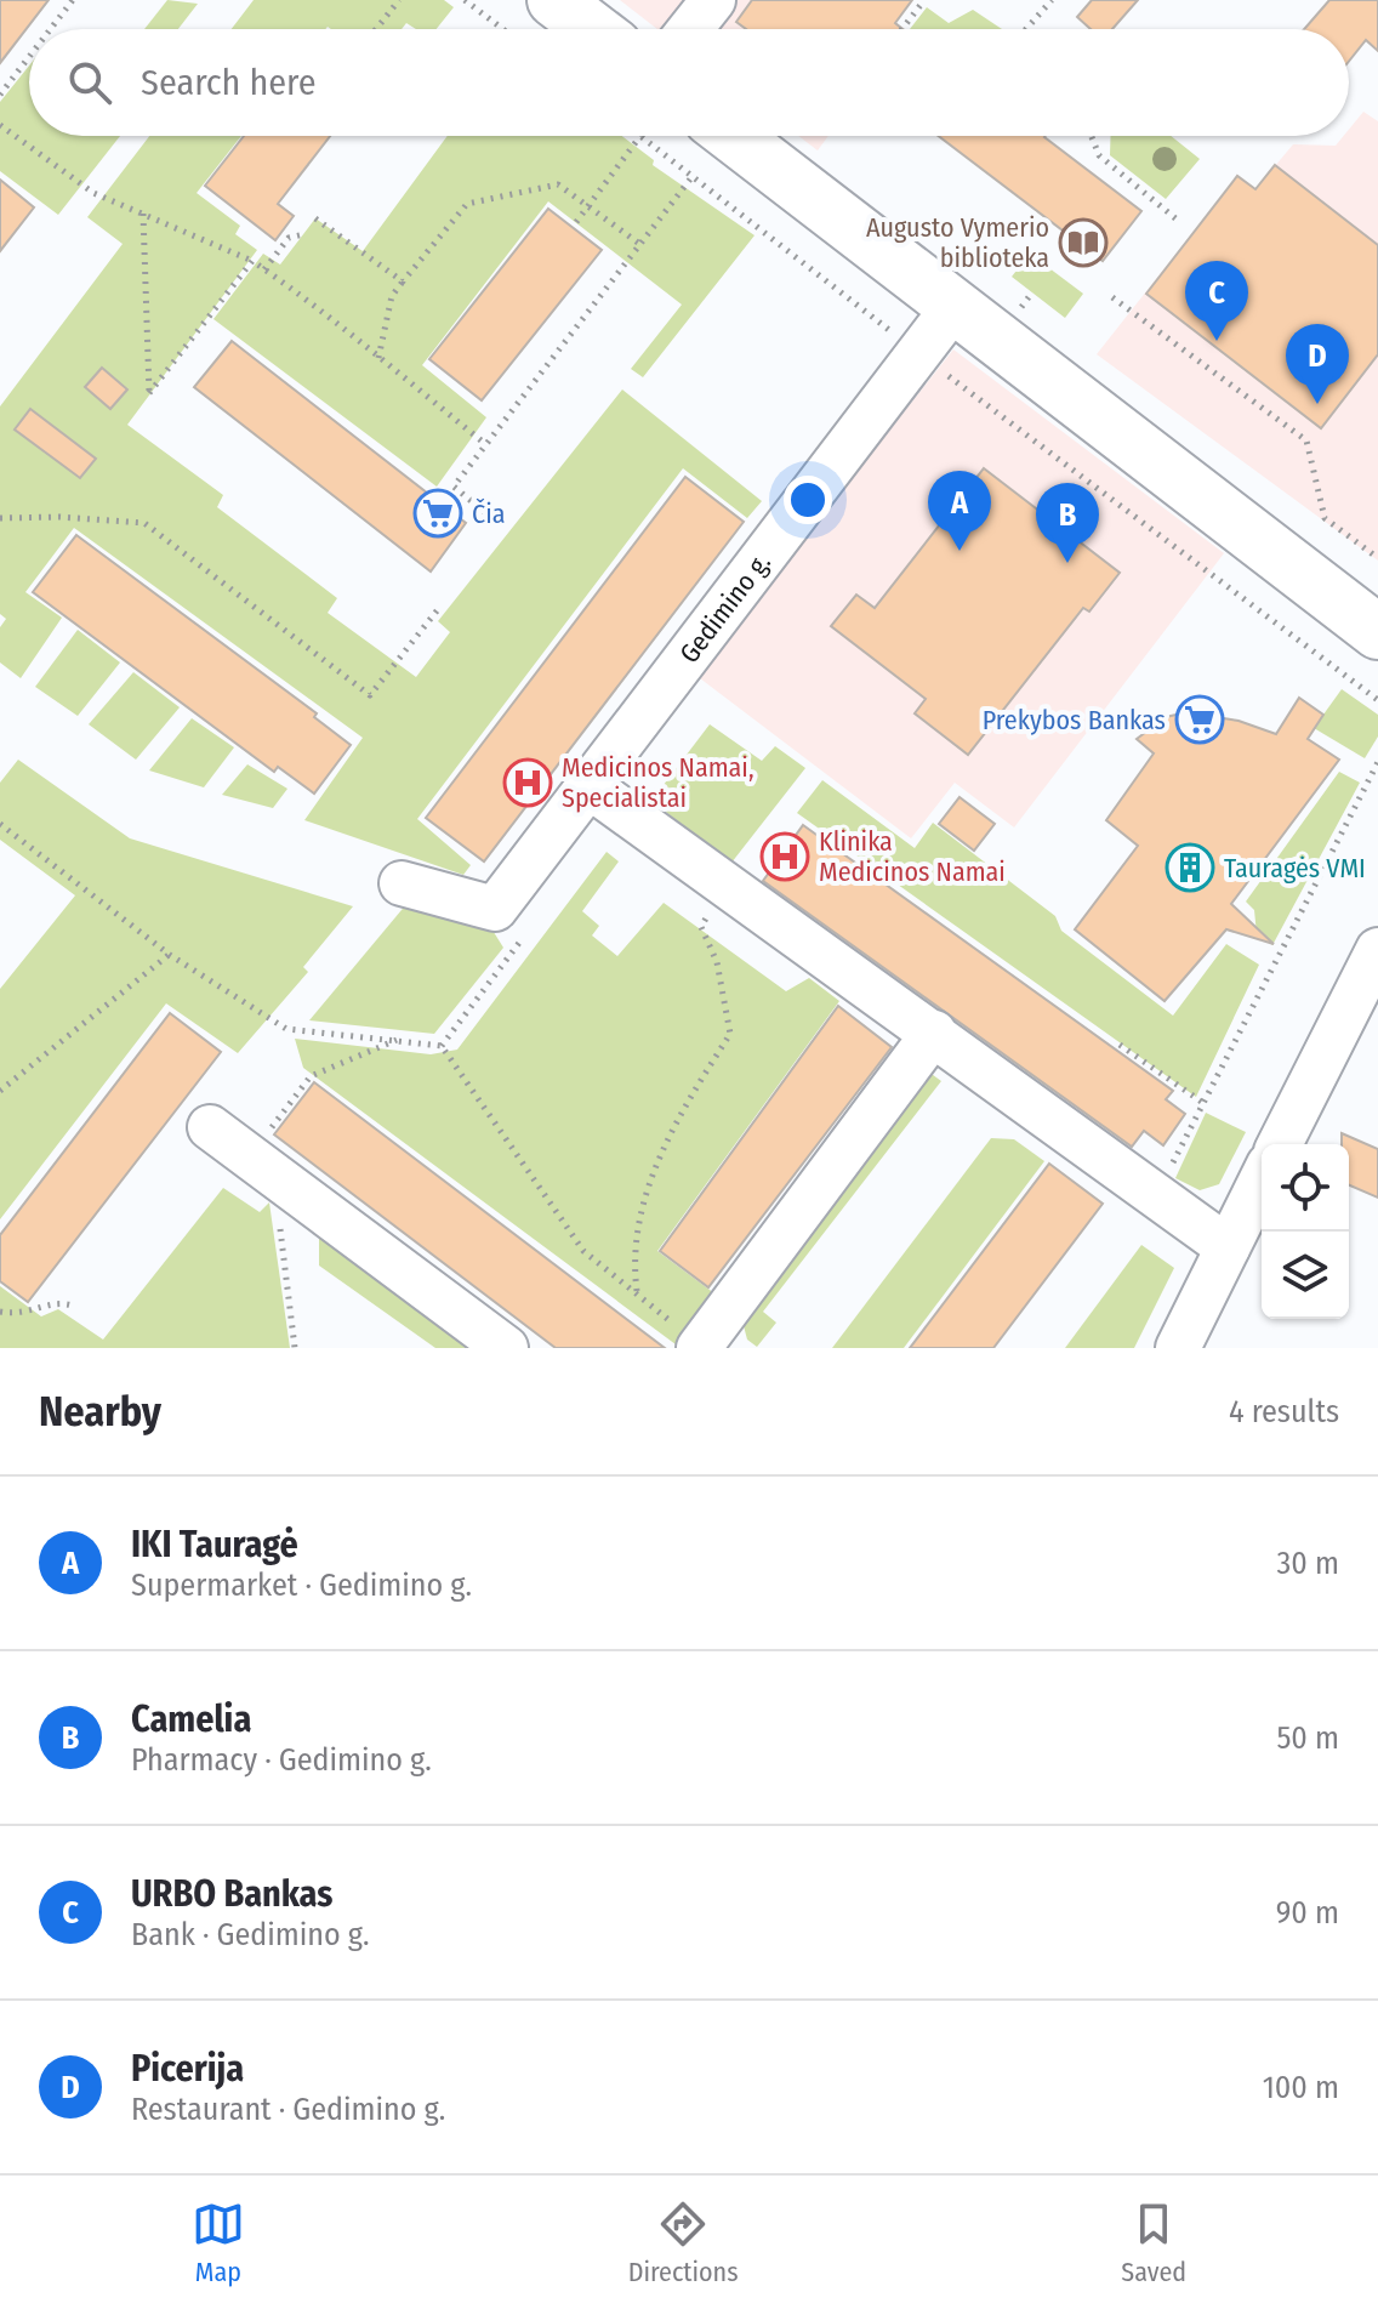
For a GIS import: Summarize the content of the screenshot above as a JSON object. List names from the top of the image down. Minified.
{"streets":{"street":["Gedimino g."]},"places":{"library":["Augusto Vymerio biblioteka"],"supermarket":["Čia","Prekybos Bankas"],"hospital":["Medicinos Namai, Specialistai","Klinika Medicinos Namai"],"building":["Tauragės VMI"]},"page":{"search":"Search here","pins":["C","D","A","B"],"heading":["Nearby","4 results"],"list":[{"mark":"A","name":"IKI Tauragė","note":"Supermarket · Gedimino g.","value":"30 m"},{"mark":"B","name":"Camelia","note":"Pharmacy · Gedimino g.","value":"50 m"},{"mark":"C","name":"URBO Bankas","note":"Bank · Gedimino g.","value":"90 m"},{"mark":"D","name":"Picerija","note":"Restaurant · Gedimino g.","value":"100 m"}],"nav":["Map","Directions","Saved"]}}
